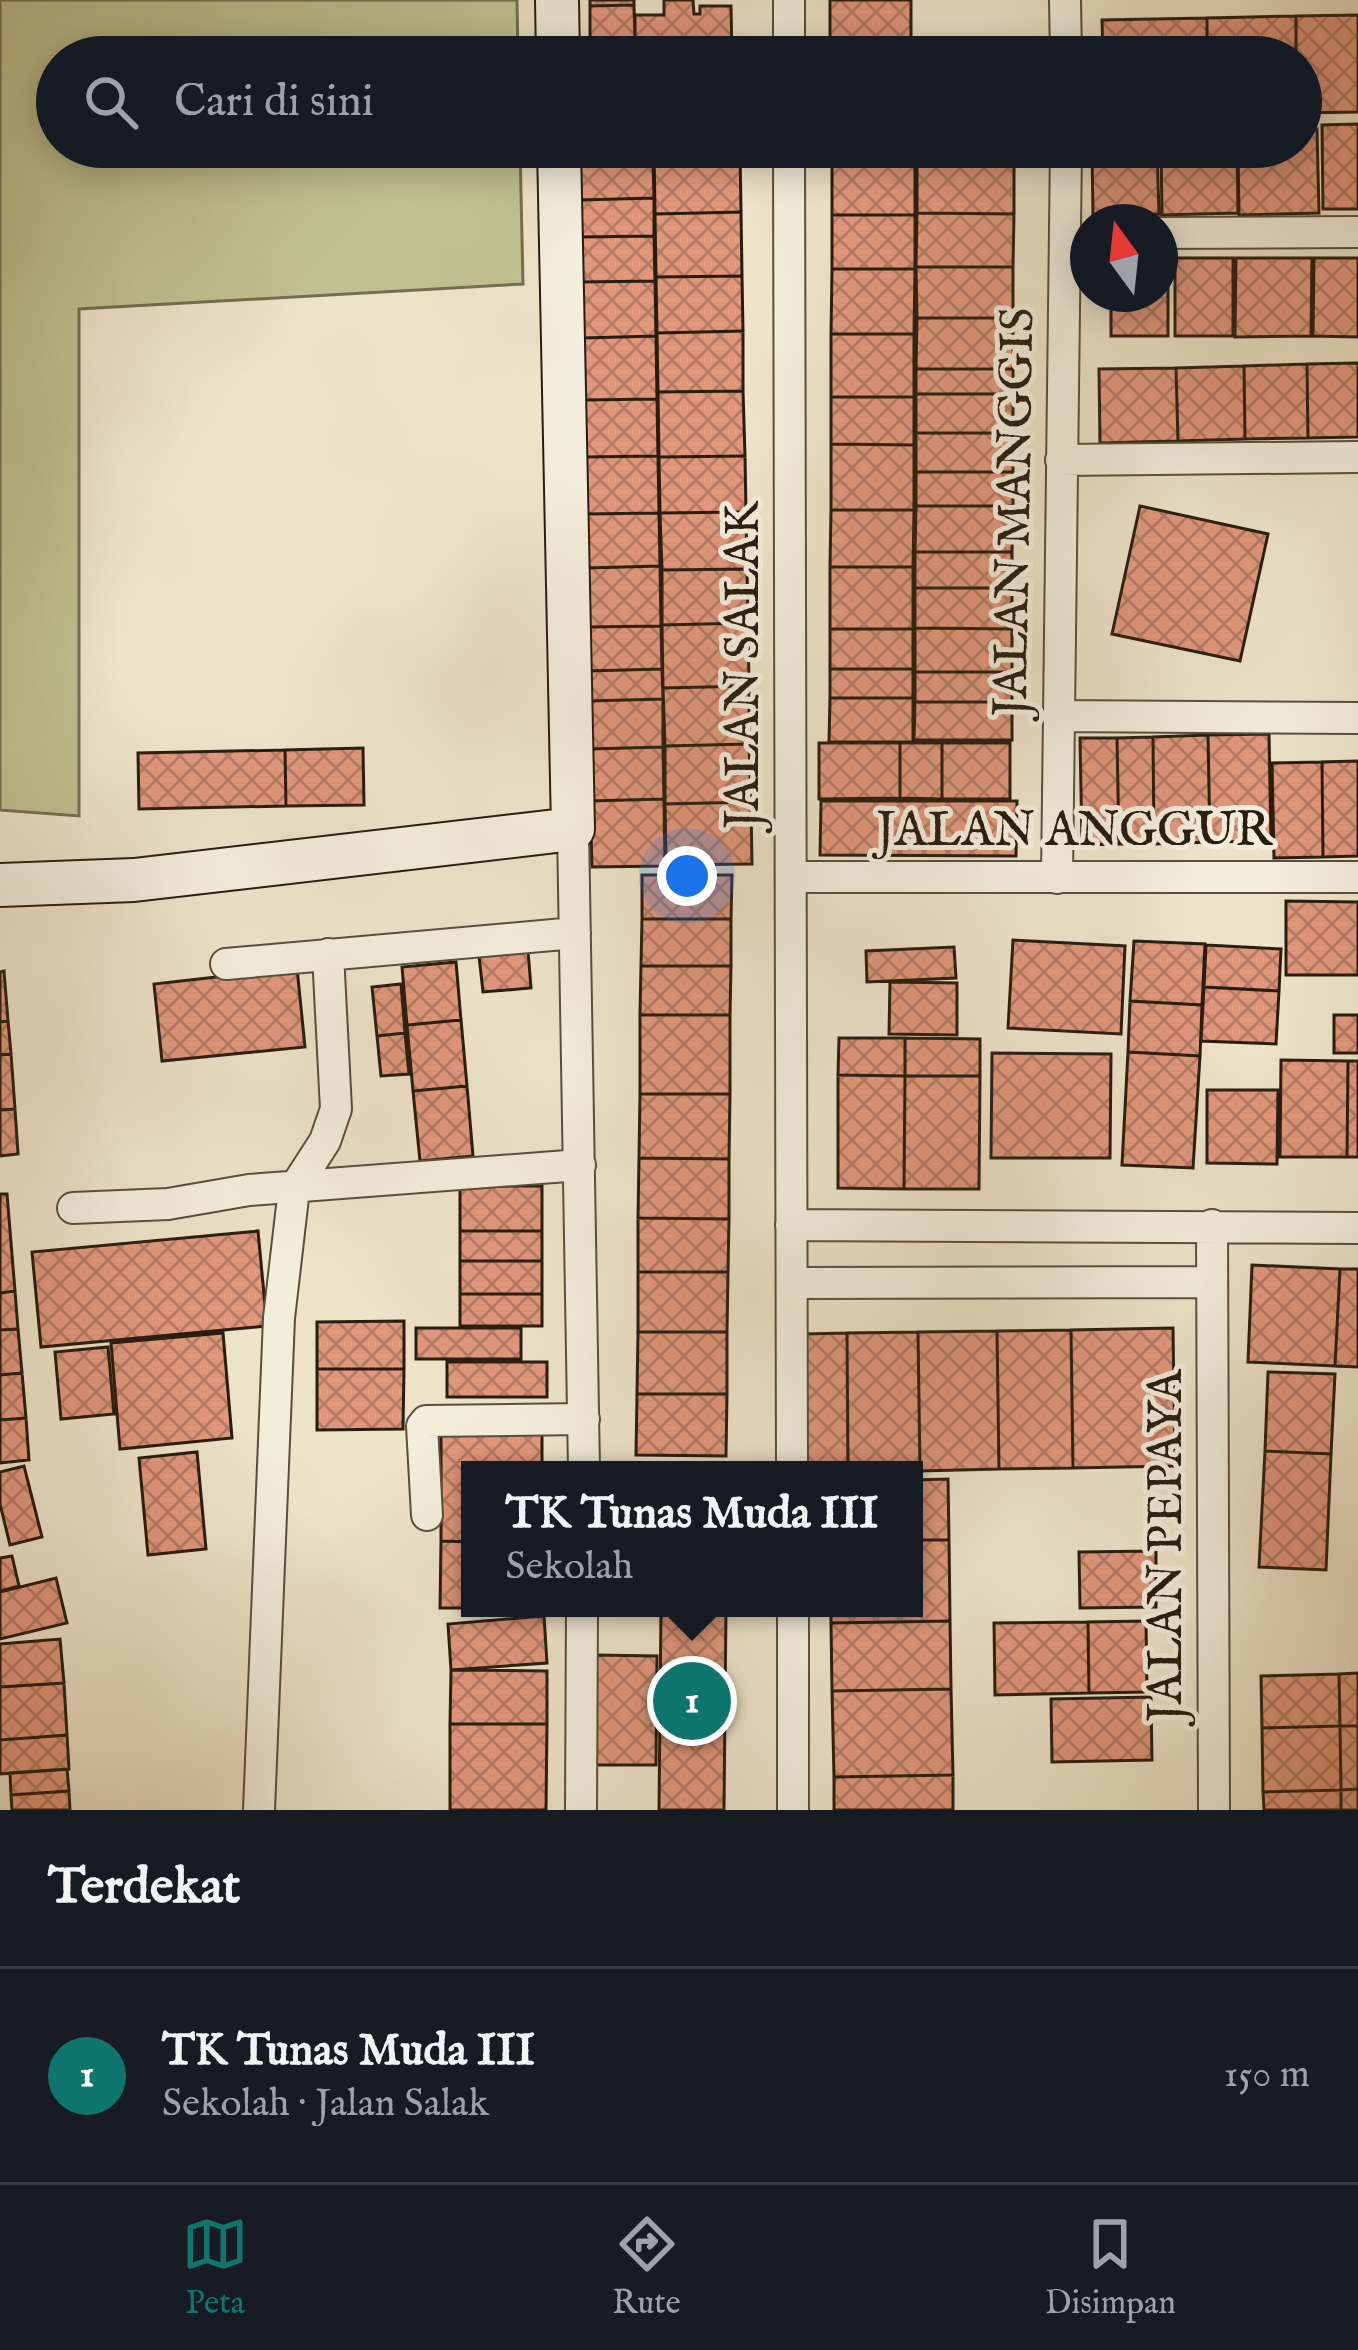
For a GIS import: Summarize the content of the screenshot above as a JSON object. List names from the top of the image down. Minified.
{"streets":{"street":["JALAN MANGGIS","JALAN SALAK","JALAN ANGGUR","JALAN PEPAYA"]},"crossings":[["JALAN MANGGIS","JALAN ANGGUR"],["JALAN SALAK","JALAN ANGGUR"]],"north":"top","page":{"search":"Cari di sini","popup":["TK Tunas Muda III","Sekolah"],"pins":"1","heading":"Terdekat","list":[{"mark":"1","name":"TK Tunas Muda III","note":"Sekolah · Jalan Salak","value":"150 m"}],"nav":["Peta","Rute","Disimpan"]}}
